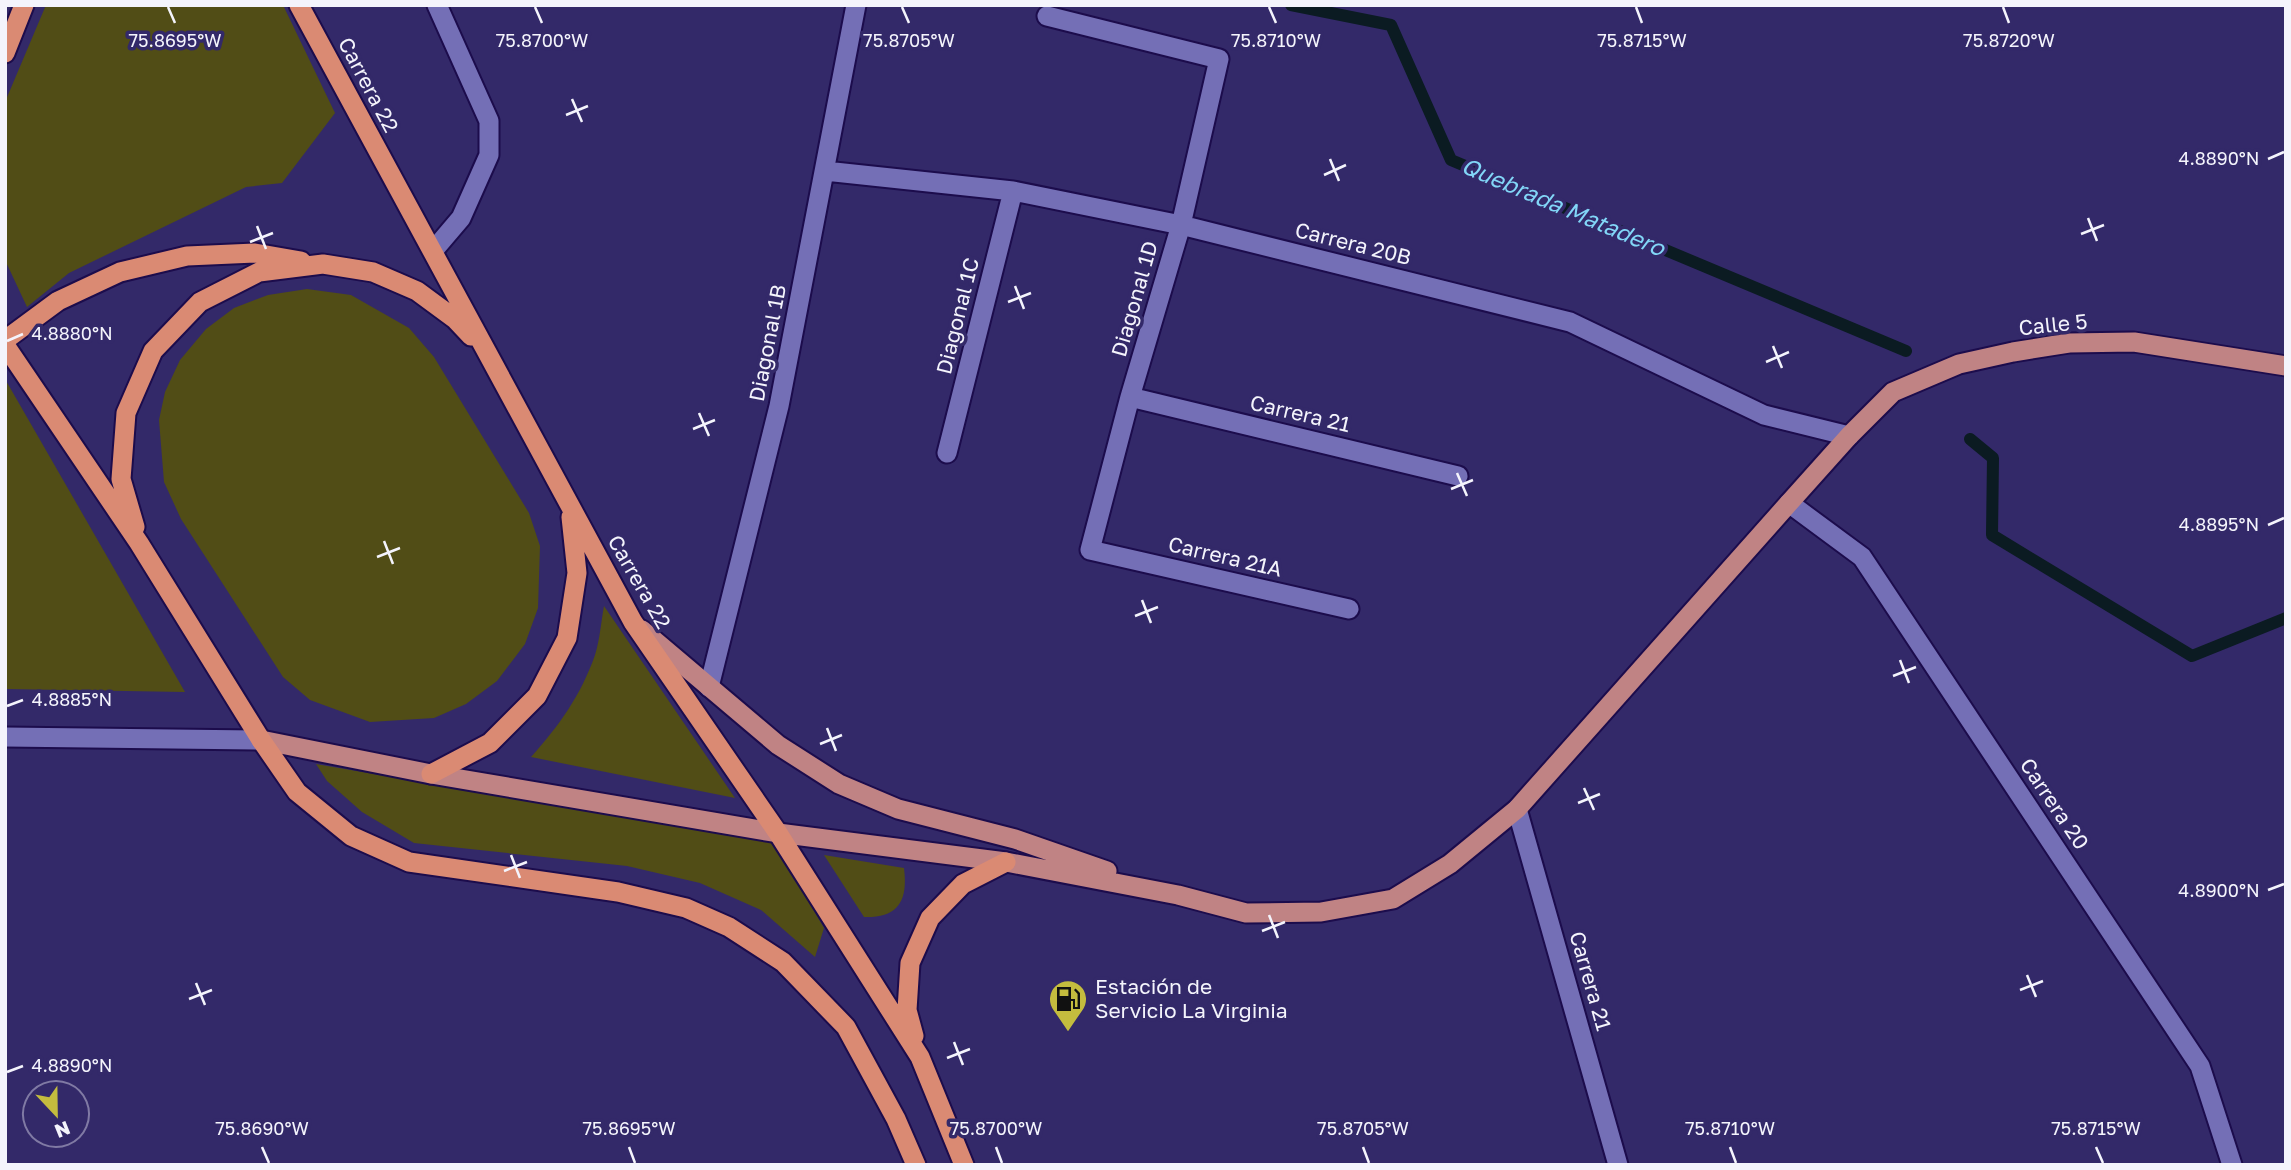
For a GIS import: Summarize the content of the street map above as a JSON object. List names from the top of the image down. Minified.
{"streets":{"highway":["Carrera 22"],"main road":["Calle 5"],"street":["Carrera 20B","Diagonal 1D","Diagonal 1C","Diagonal 1B","Carrera 21","Carrera 21A","Carrera 20"]},"crossings":[["Carrera 20B","Diagonal 1D"],["Carrera 20B","Diagonal 1C"],["Carrera 20B","Calle 5"],["Carrera 20B","Diagonal 1B"],["Diagonal 1D","Carrera 21"],["Diagonal 1D","Carrera 21A"],["Calle 5","Carrera 21"],["Calle 5","Carrera 20"]],"water":["Quebrada Matadero"],"places":{"fuel station":["Estación de Servicio La Virginia"]},"north":"bottom","coordinates":["75.8695°W","75.8700°W","75.8705°W","75.8710°W","75.8715°W","75.8720°W","4.8890°N","4.8880°N","4.8895°N","4.8885°N","4.8900°N","75.8690°W"]}
